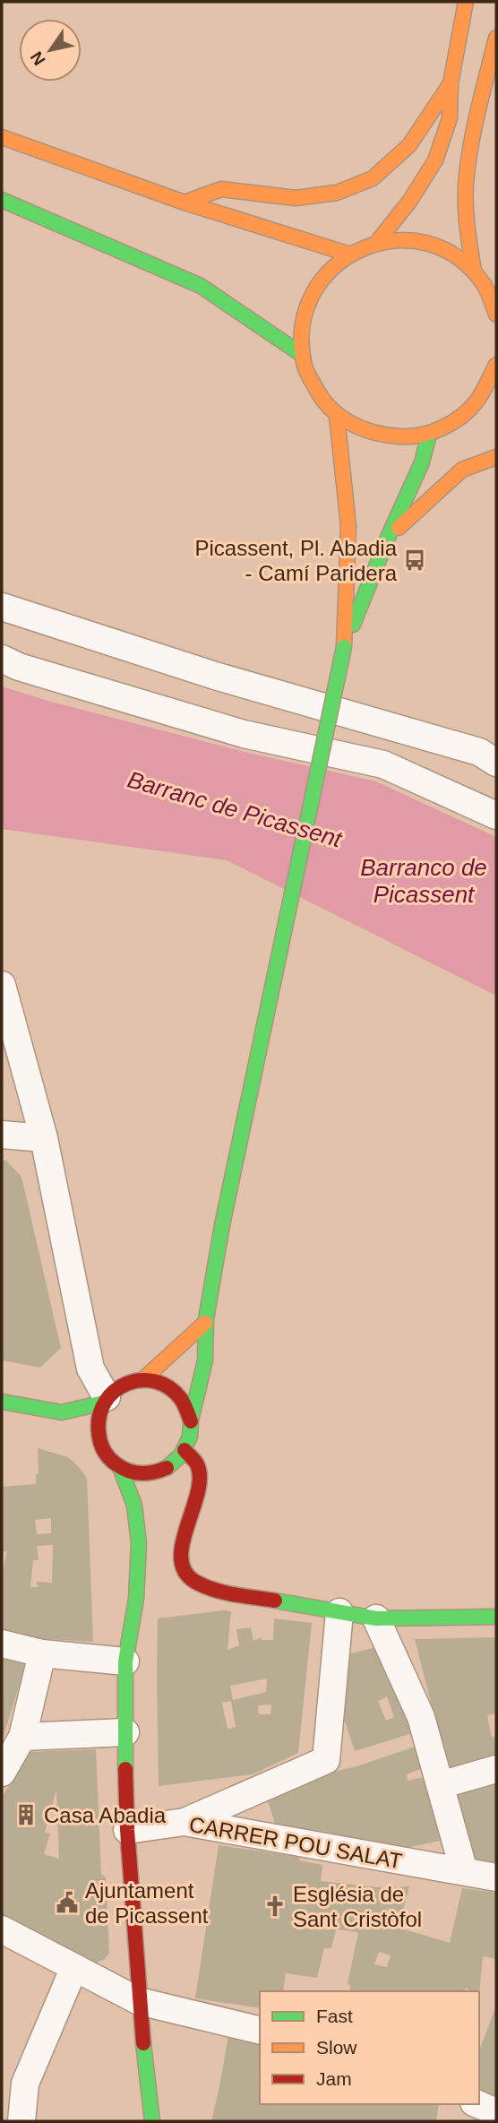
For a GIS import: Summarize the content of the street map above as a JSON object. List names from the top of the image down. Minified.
{"streets":{"street":["CARRER POU SALAT"]},"water":["Barranc de Picassent","Barranco de Picassent"],"places":{"bus stop":["Picassent, Pl. Abadia - Camí Paridera"],"building":["Casa Abadia"],"public building":["Ajuntament de Picassent"],"church":["Església de Sant Cristòfol"]},"legend":["Fast","Slow","Jam"],"north":"bottom left"}
